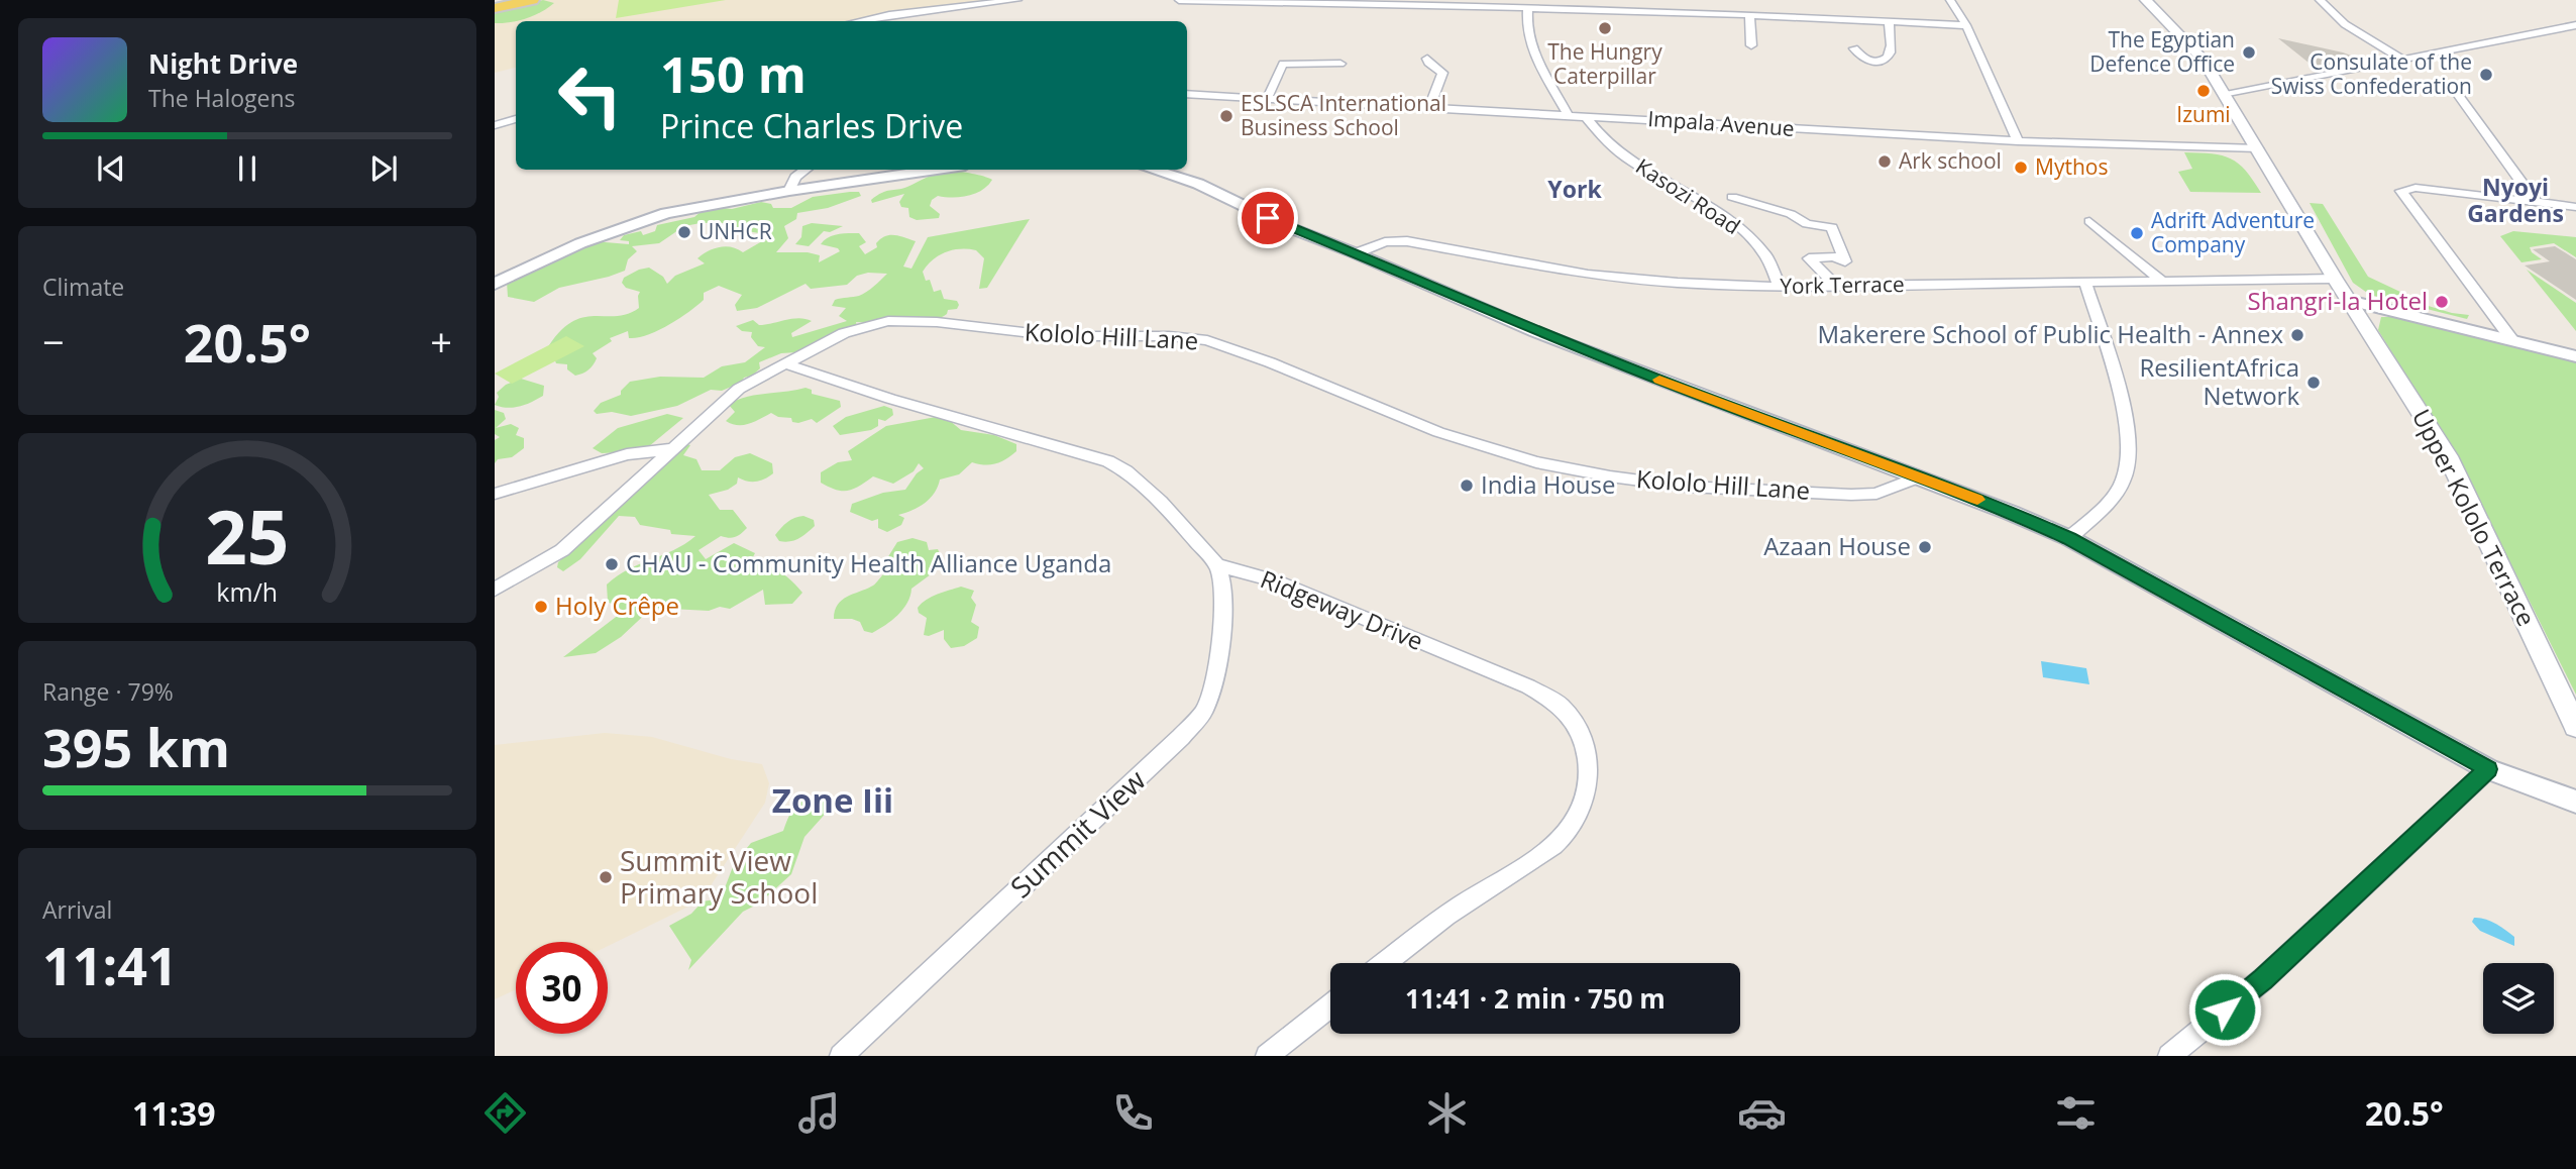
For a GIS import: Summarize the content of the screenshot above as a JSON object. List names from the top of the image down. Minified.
{"streets":{"main road":["Upper Kololo Terrace"],"street":["Impala Avenue","Kasozi Road","York Terrace","Kololo Hill Lane","Ridgeway Drive","Summit View"]},"crossings":[["Impala Avenue","Kasozi Road"],["Impala Avenue","Upper Kololo Terrace"],["Kasozi Road","York Terrace"],["York Terrace","Upper Kololo Terrace"],["Ridgeway Drive","Summit View"]],"districts":["Nyoyi Gardens","York","Zone Iii"],"places":["The Hungry Caterpillar","The Egyptian Defence Office","Consulate of the Swiss Confederation","Izumi","ESLSCA International Business School","Ark school","Mythos","UNHCR","Adrift Adventure Company","Shangri-la Hotel","Makerere School of Public Health - Annex","ResilientAfrica Network","India House","Azaan House","CHAU - Community Health Alliance Uganda","Holy Crêpe","Summit View Primary School"],"page":{"turn":["150 m","Prince Charles Drive"],"song":["Night Drive","The Halogens"],"tile":["Climate",["Range · 79%","395 km"],["Arrival","11:41"]],"heat":["−","20.5°","+"],"limit":"30","trip":"11:41 · 2 min · 750 m","tabs":["11:39","20.5°"],"gauge":["25","km/h"]}}
